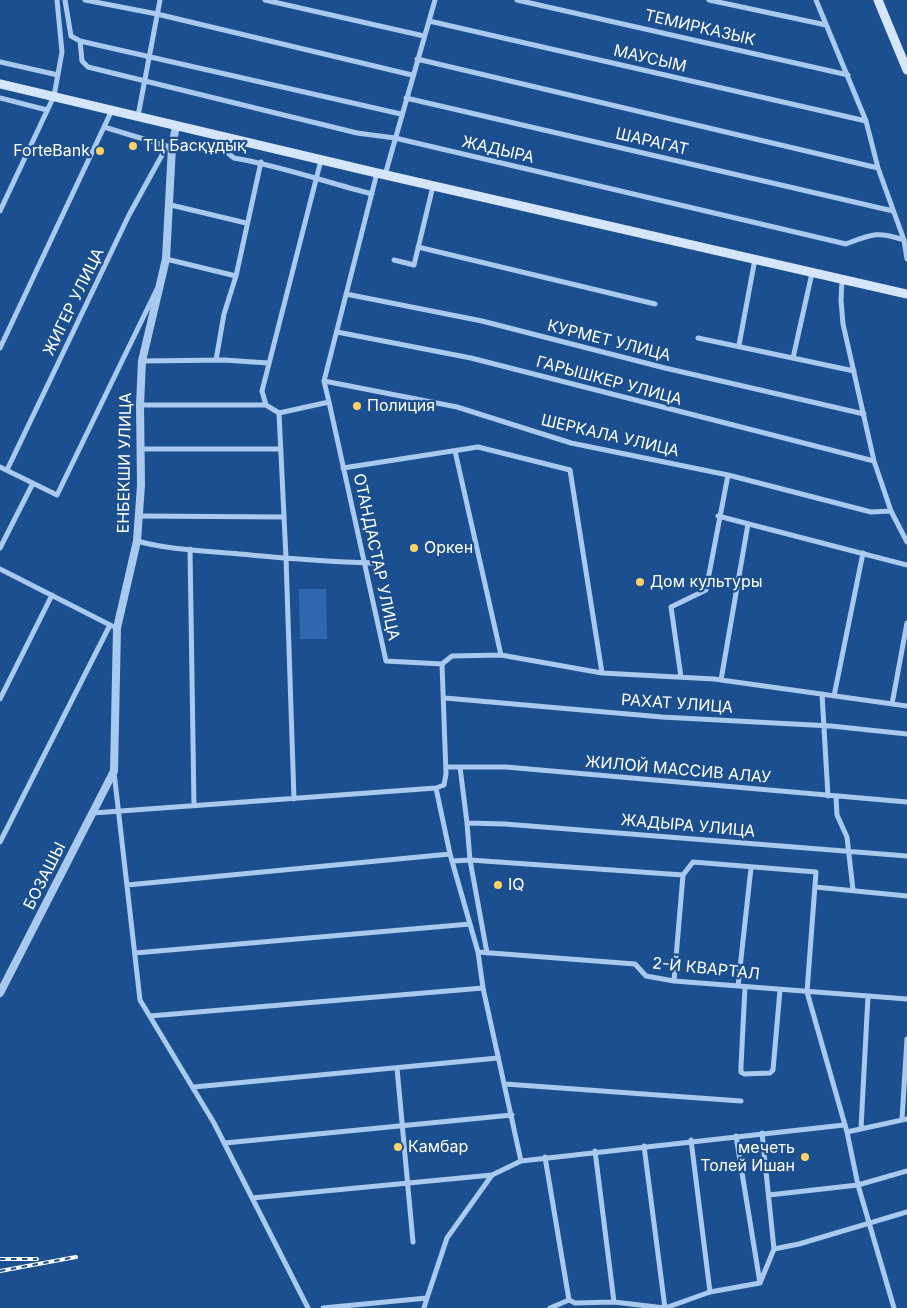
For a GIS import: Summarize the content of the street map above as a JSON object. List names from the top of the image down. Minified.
{"streets":{"street":["ТЕМИРКАЗЫК","МАУСЫМ","ШАРАГАТ","ЖАДЫРА","ЖИГЕР УЛИЦА","КУРМЕТ УЛИЦА","ГАРЫШКЕР УЛИЦА","ШЕРКАЛА УЛИЦА","ЕНБЕКШИ УЛИЦА","ОТАНДАСТАР УЛИЦА","РАХАТ УЛИЦА","ЖИЛОЙ МАССИВ АЛАУ","ЖАДЫРА УЛИЦА","БОЗАШЫ","2-Й КВАРТАЛ"]},"crossings":[["ЖИГЕР УЛИЦА","ЕНБЕКШИ УЛИЦА"],["ШЕРКАЛА УЛИЦА","ОТАНДАСТАР УЛИЦА"],["ЕНБЕКШИ УЛИЦА","БОЗАШЫ"]],"places":["ТЦ Басқұдық","ForteBank","Полиция","Оркен","Дом культуры","IQ","Камбар","мечеть Толей Ишан"]}
